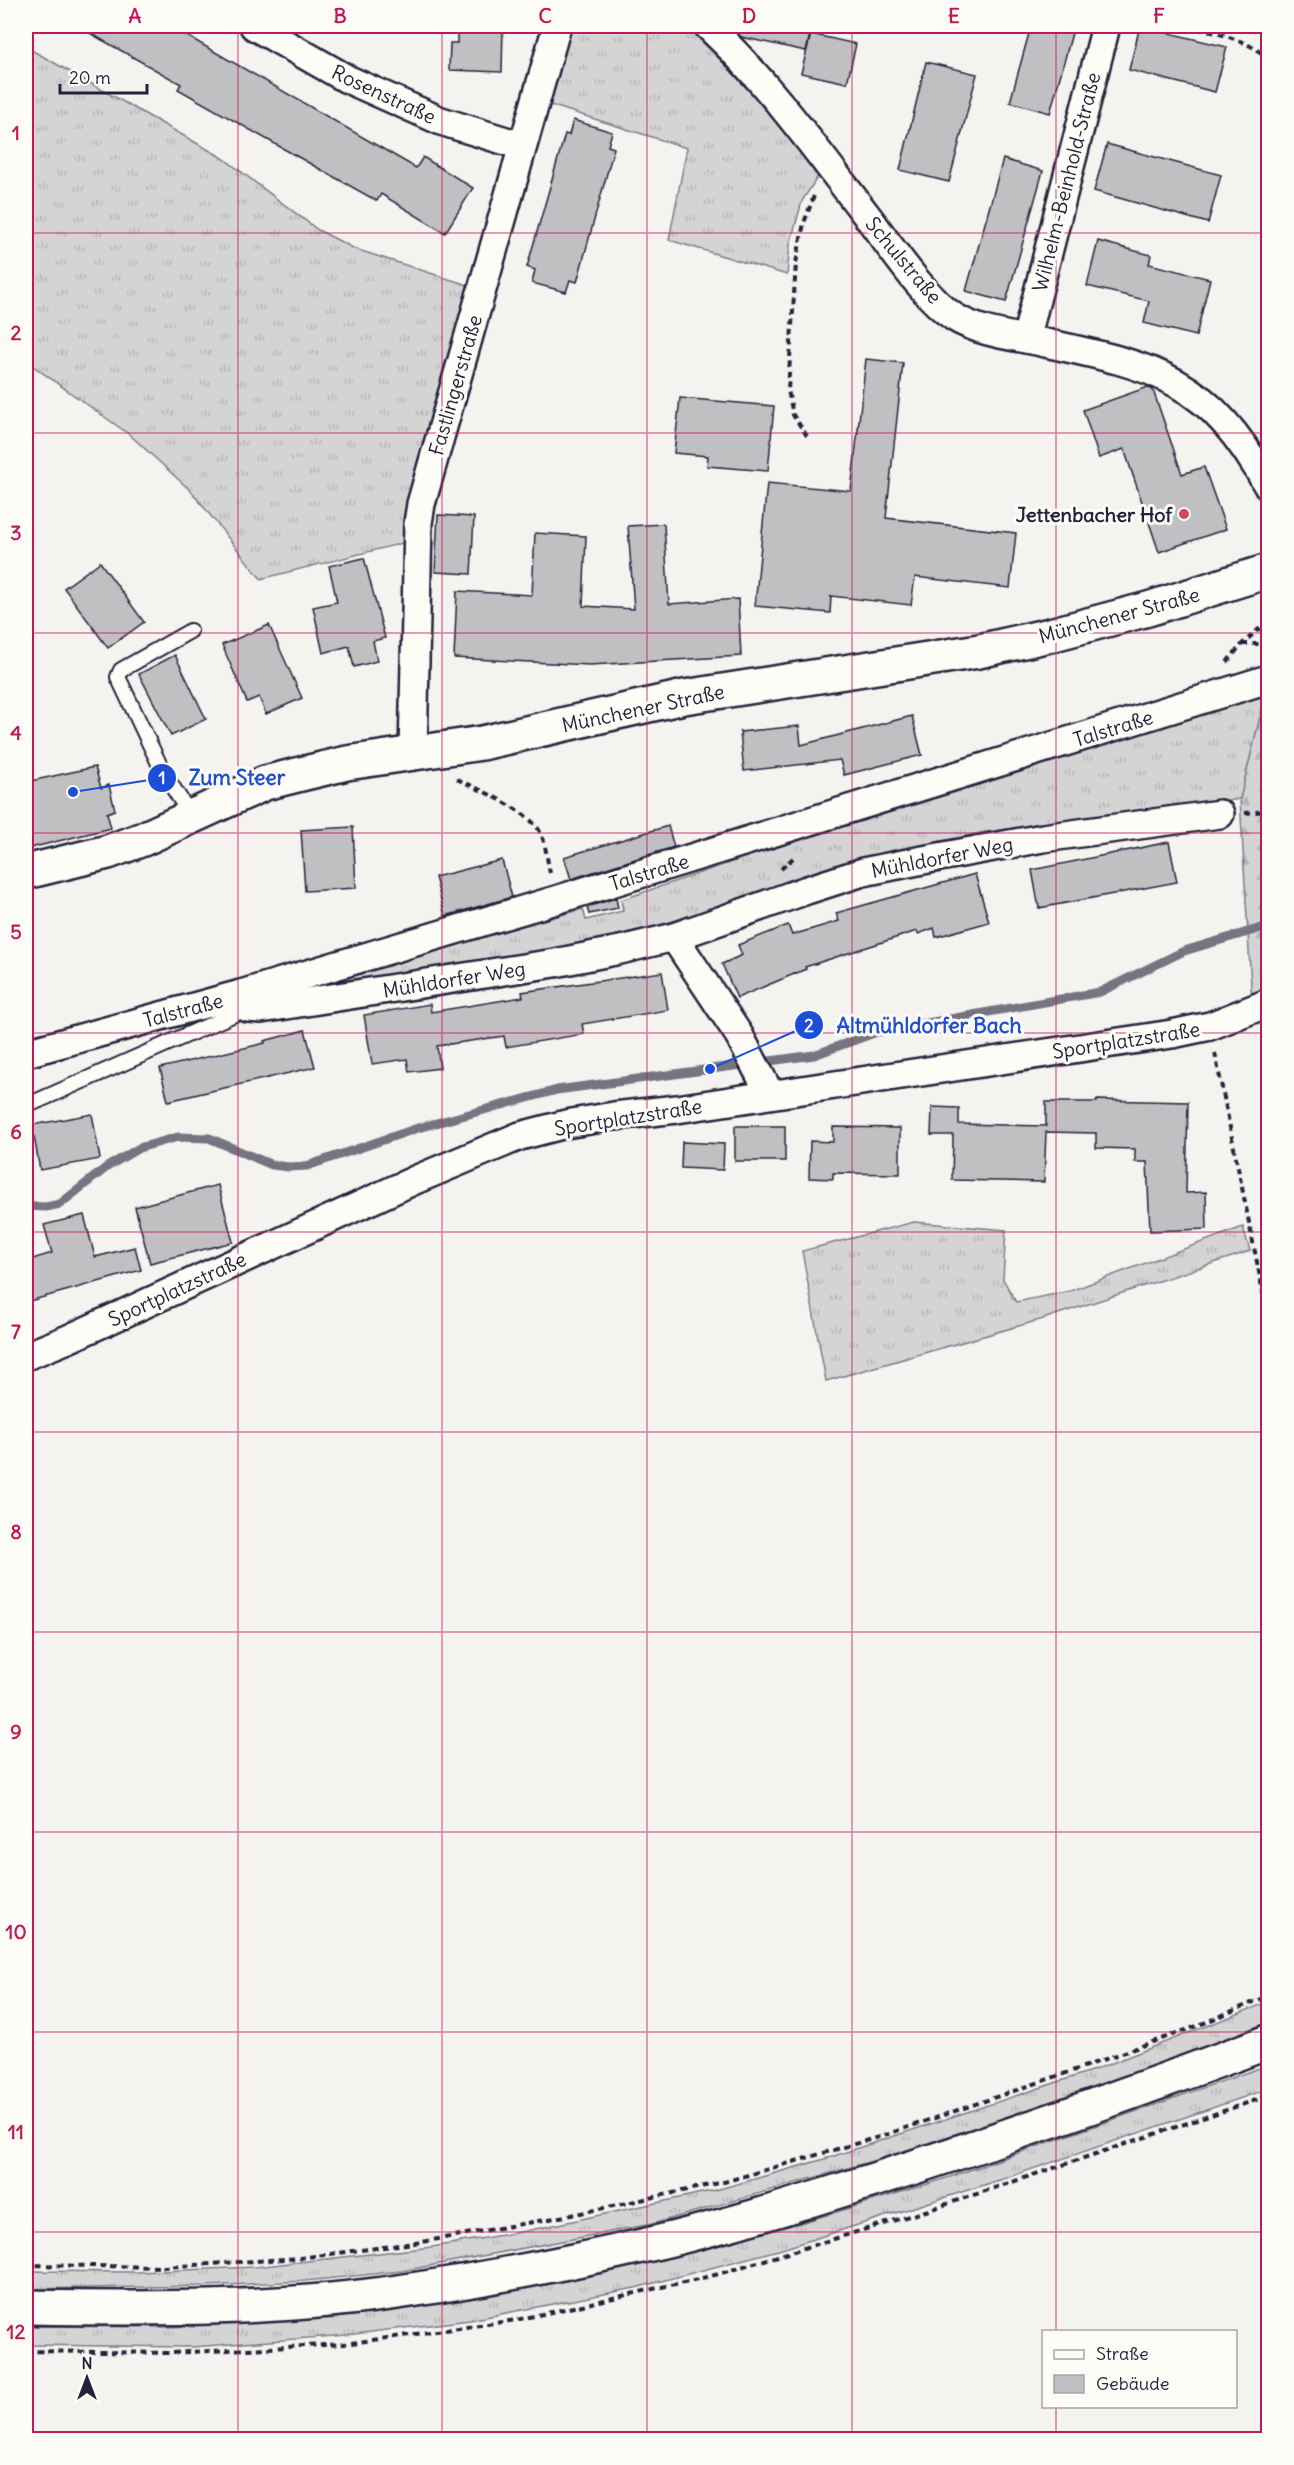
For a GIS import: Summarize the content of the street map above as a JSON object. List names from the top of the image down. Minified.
{"streets":{"street":["Rosenstraße","Wilhelm-Beinhold-Straße","Schulstraße","Fastlingerstraße","Münchener Straße","Talstraße","Mühldorfer Weg","Sportplatzstraße"]},"crossings":[["Rosenstraße","Fastlingerstraße"],["Wilhelm-Beinhold-Straße","Schulstraße"],["Fastlingerstraße","Münchener Straße"],["Talstraße","Mühldorfer Weg"]],"places":["Jettenbacher Hof","Zum Steer","Altmühldorfer Bach"],"legend":["Straße","Gebäude"],"scale_bar":"20 m","north":"top","grid":{"columns":["A","B","C","D","E","F"],"rows":["1","2","3","4","5","6","7","8","9","10","11","12"]}}
